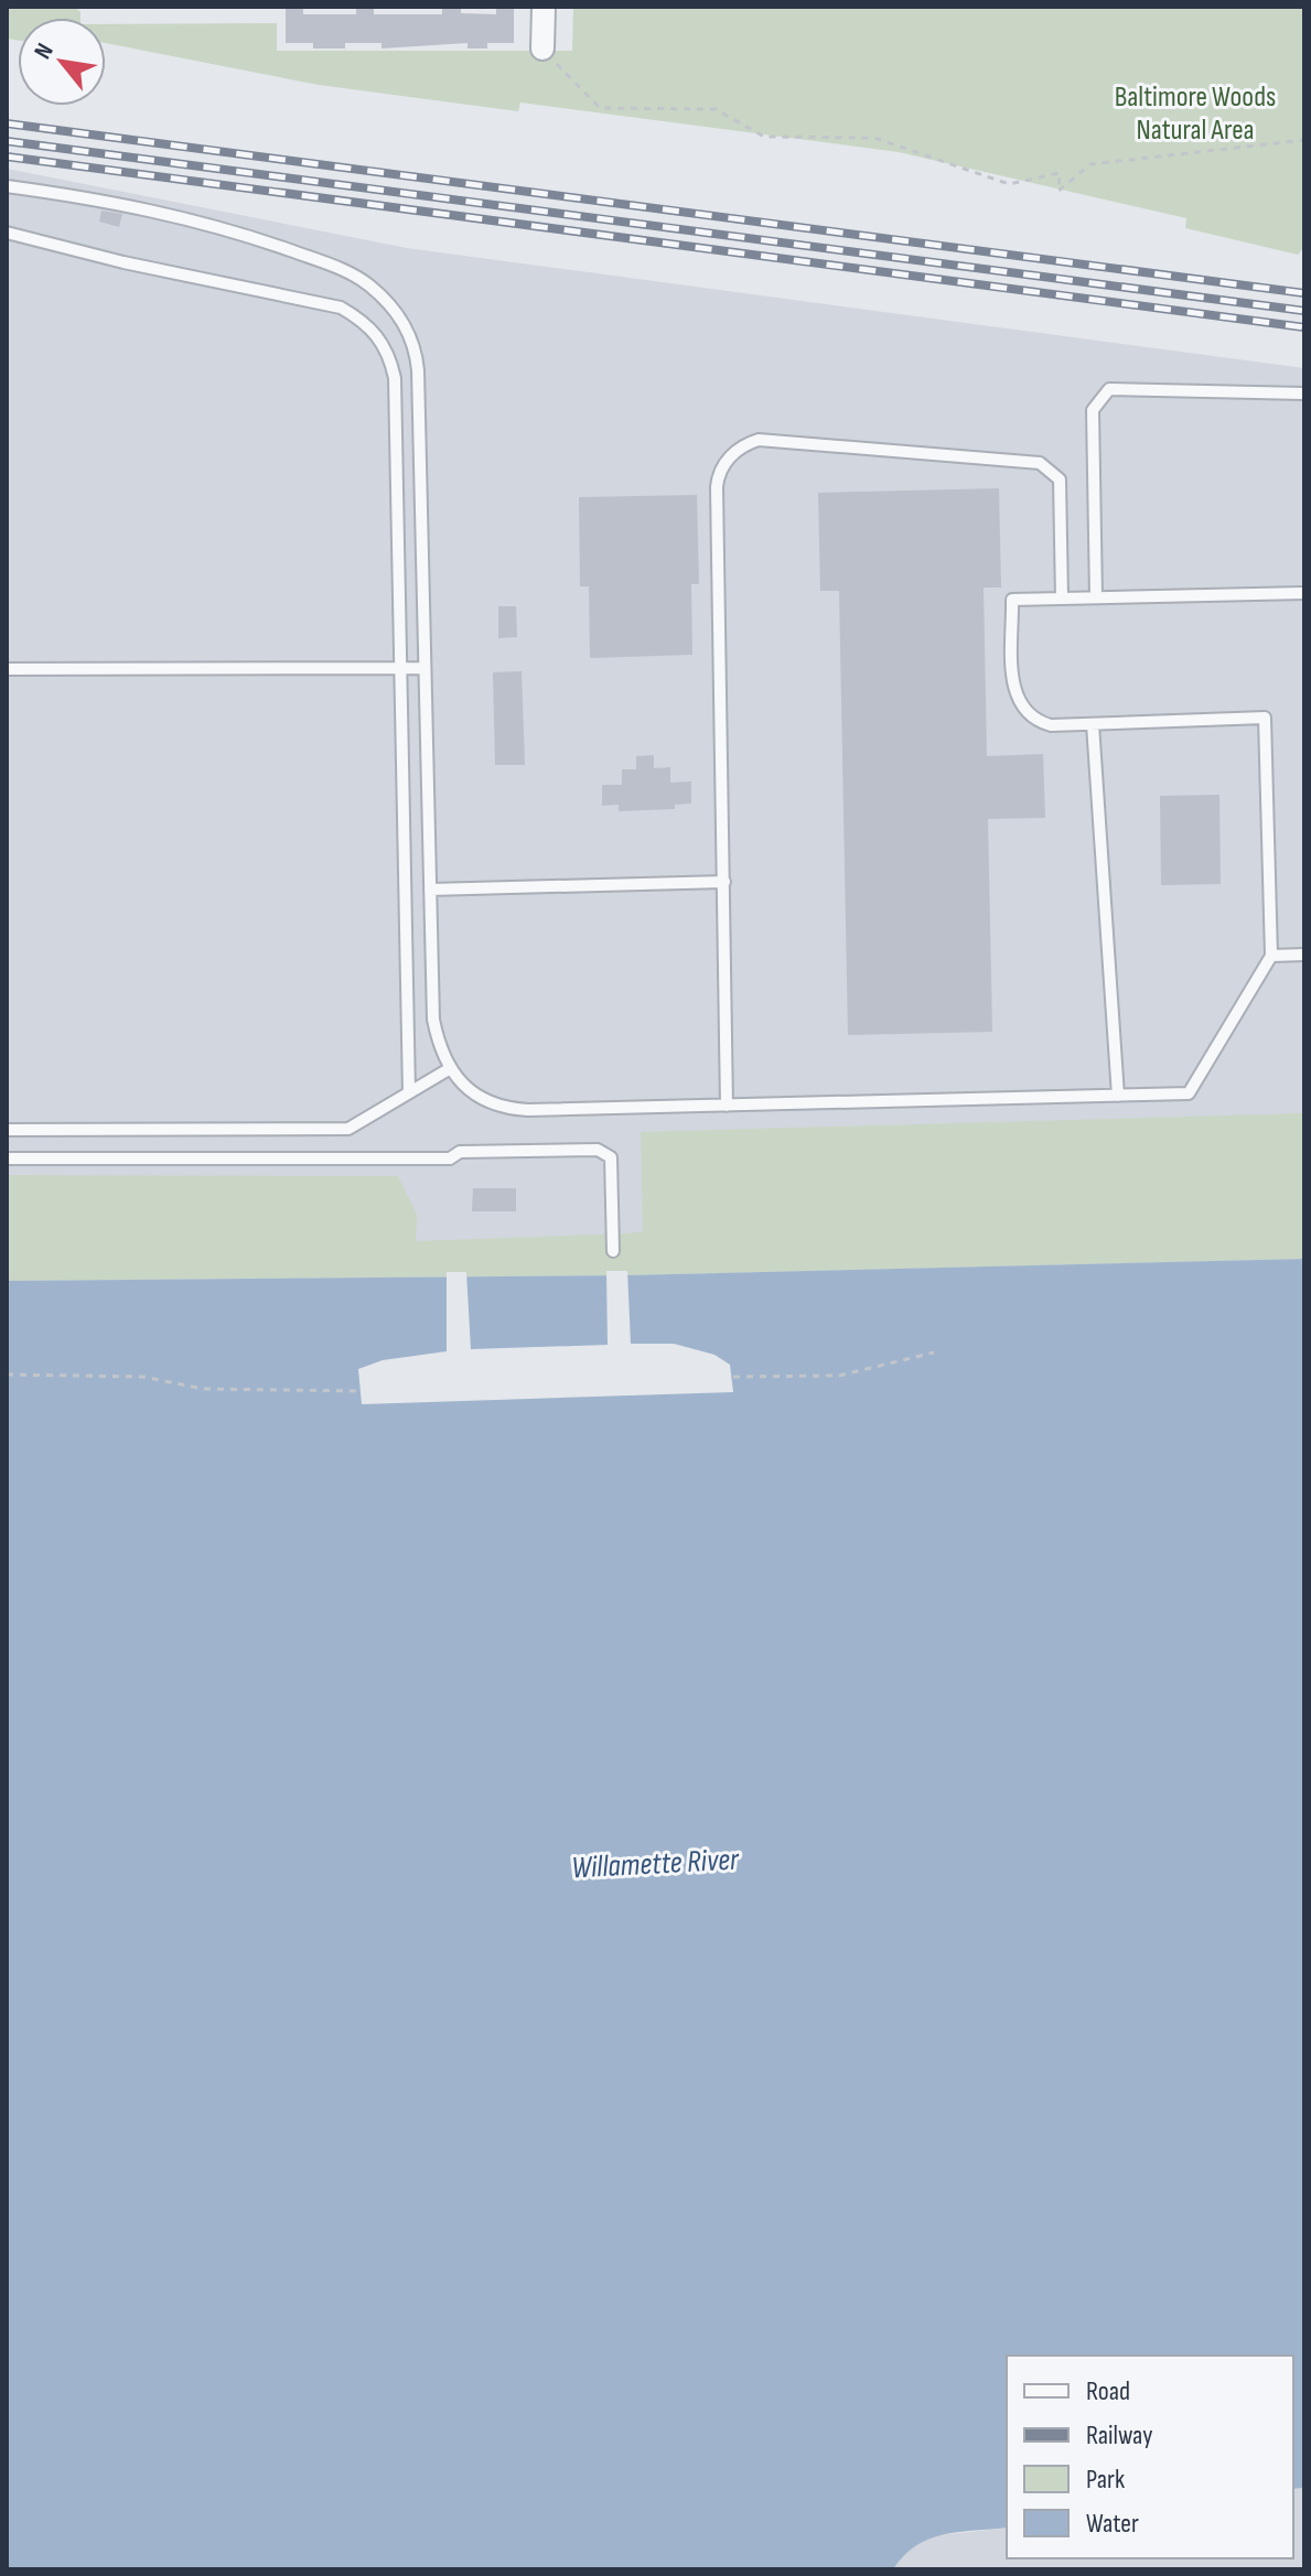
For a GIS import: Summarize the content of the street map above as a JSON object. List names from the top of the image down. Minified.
{"water":["Willamette River"],"parks":["Baltimore Woods Natural Area"],"legend":["Road","Railway","Park","Water"],"north":"top left"}
